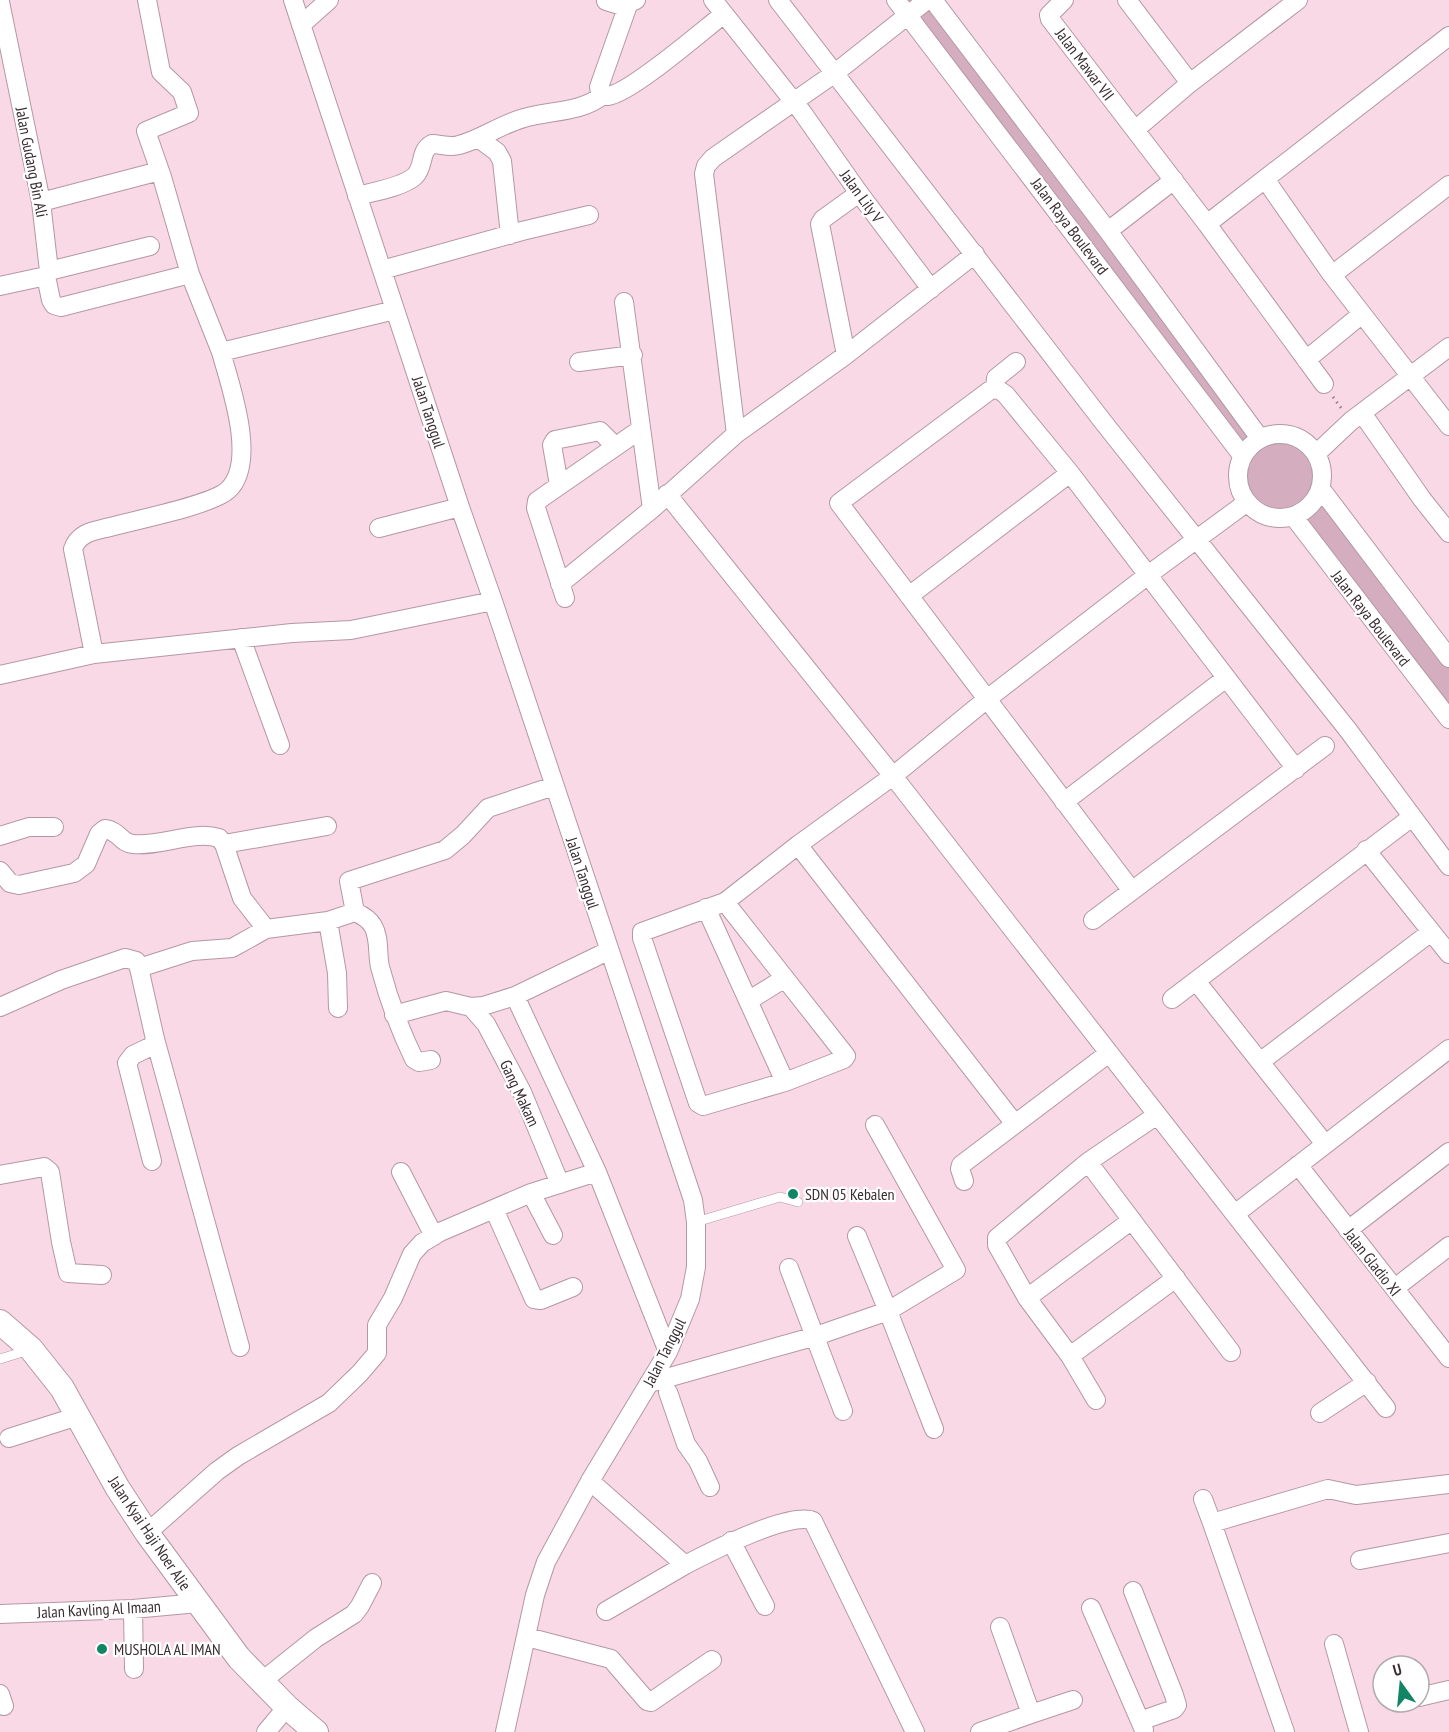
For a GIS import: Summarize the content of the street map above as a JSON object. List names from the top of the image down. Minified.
{"streets":{"street":["Jalan Mawar VII","Jalan Gudang Bin Ali","Jalan Lily V","Jalan Raya Boulevard","Jalan Tanggul","Gang Makam","Jalan Gladio XI","Jalan Kyai Haji Noer Alie","Jalan Kavling Al Imaan"]},"crossings":[["Jalan Kyai Haji Noer Alie","Jalan Kavling Al Imaan"]],"places":["SDN 05 Kebalen","MUSHOLA AL IMAN"],"north":"top"}
